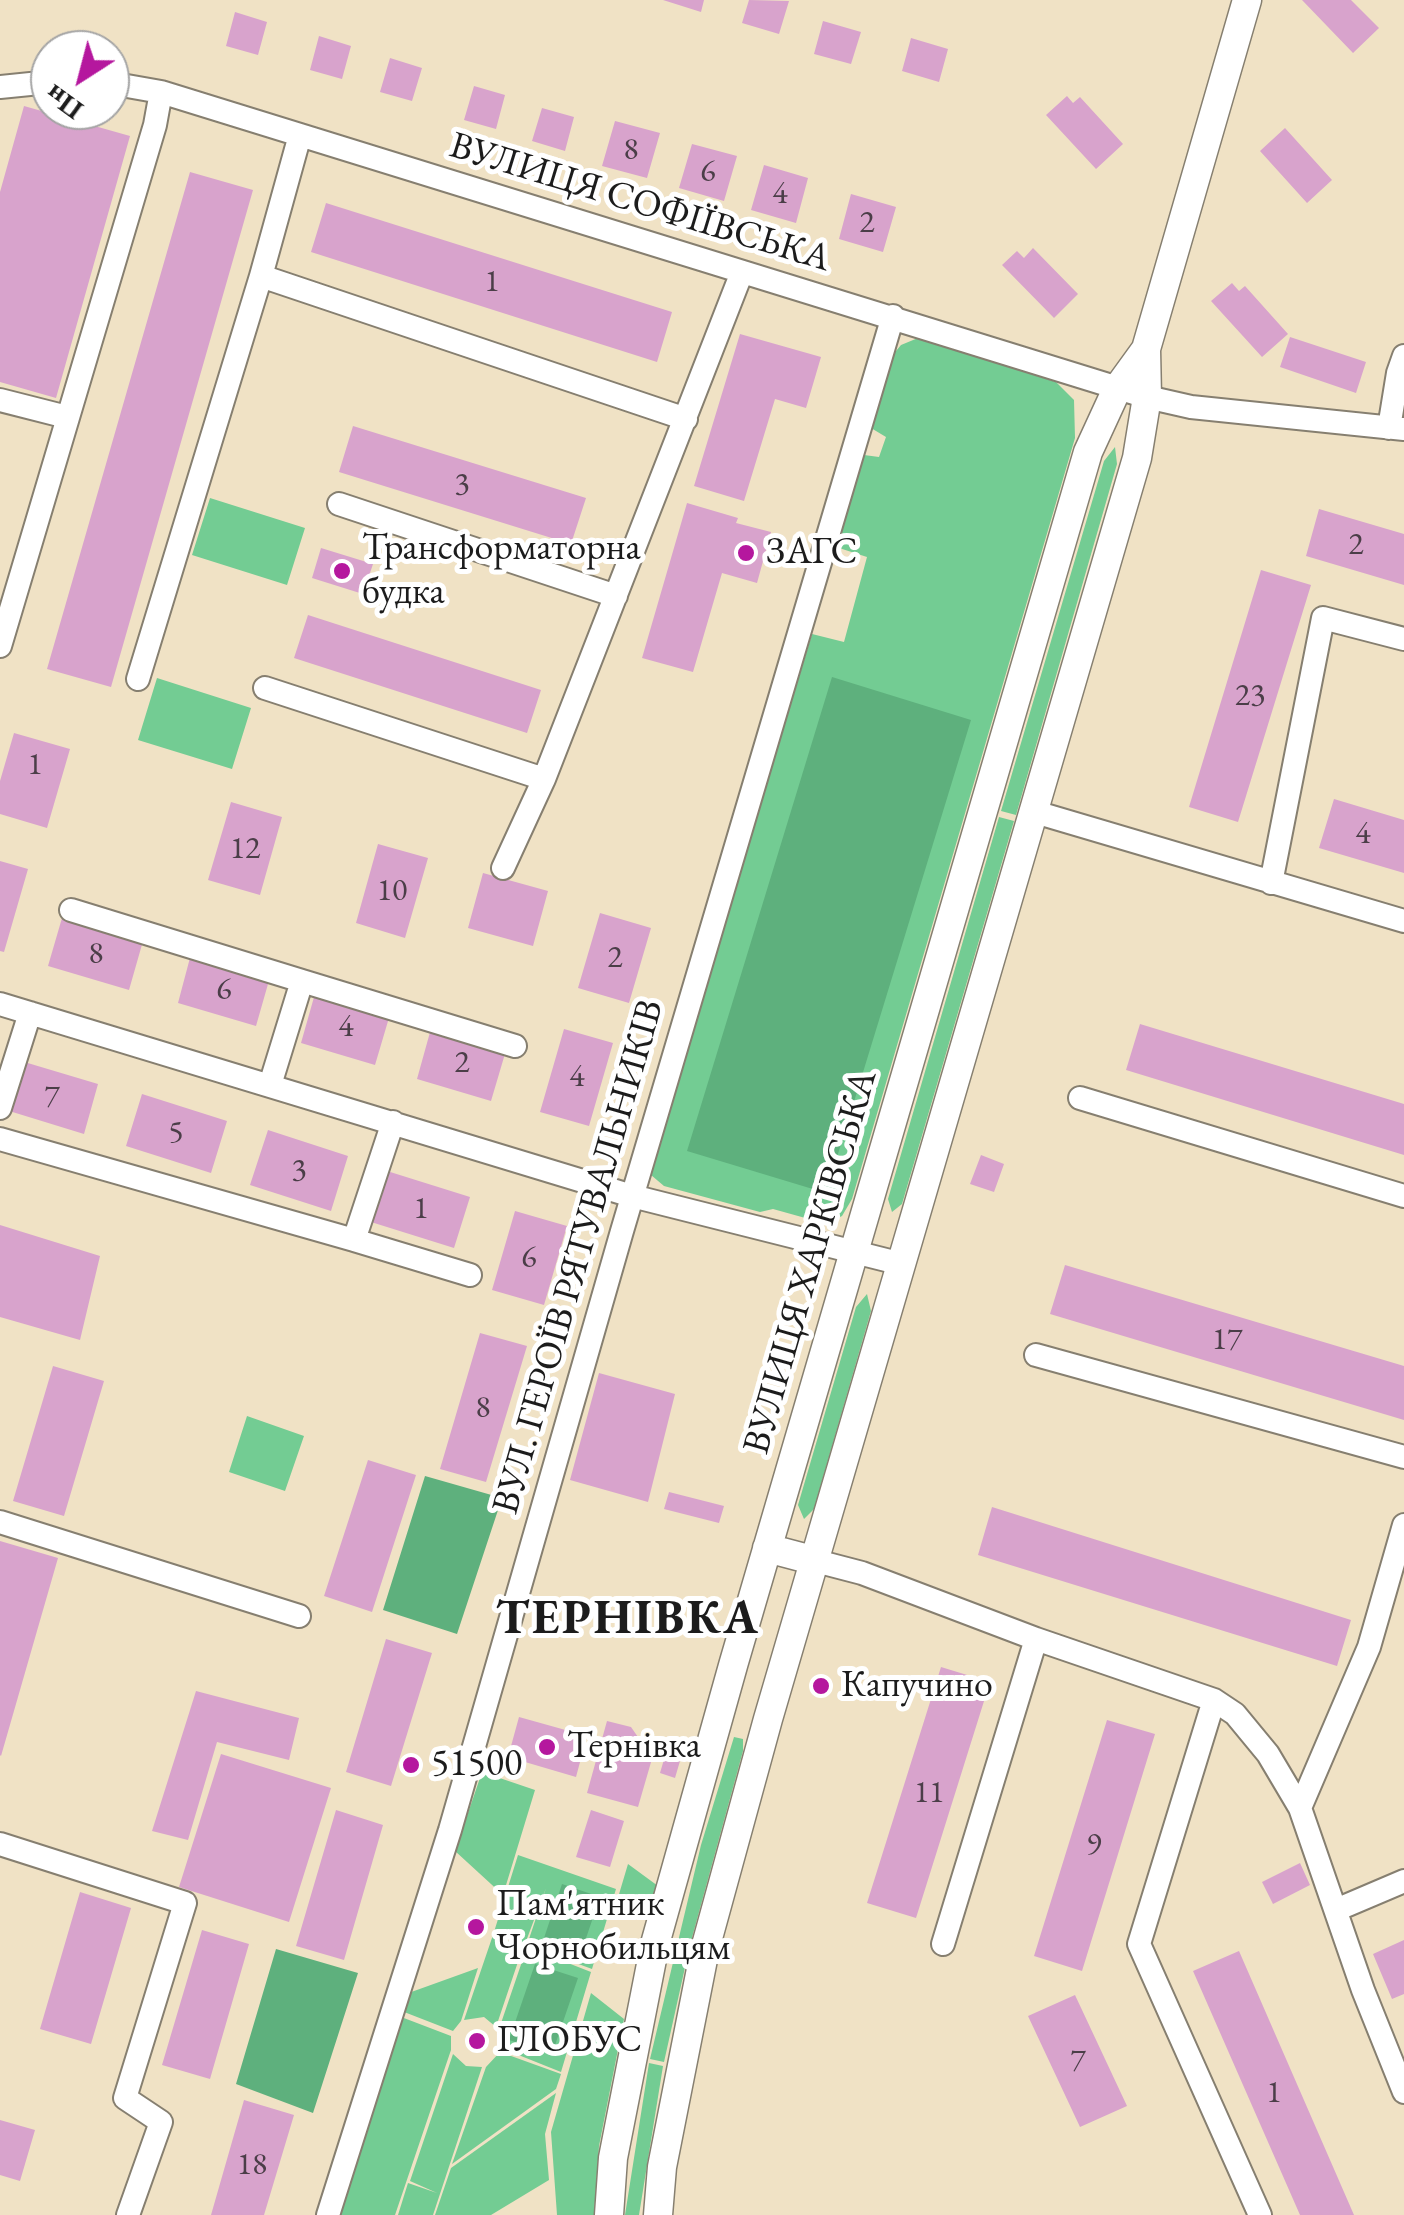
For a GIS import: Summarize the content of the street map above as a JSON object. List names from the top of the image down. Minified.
{"streets":{"street":["ВУЛИЦЯ СОФІЇВСЬКА","ВУЛ. ГЕРОЇВ РЯТУВАЛЬНИКІВ","ВУЛИЦЯ ХАРКІВСЬКА"]},"crossings":[["ВУЛИЦЯ СОФІЇВСЬКА","ВУЛ. ГЕРОЇВ РЯТУВАЛЬНИКІВ"],["ВУЛИЦЯ СОФІЇВСЬКА","ВУЛИЦЯ ХАРКІВСЬКА"]],"districts":["ТЕРНІВКА"],"places":["ЗАГС","Трансформаторна будка","Капучино","Тернівка","51500","Пам'ятник Чорнобильцям","ГЛОБУС"],"house_numbers":["8","6","4","2","1","3","2","23","1","4","12","10","8","2","6","4","2","4","7","5","3","1","6","17","8","11","9","7","1","18"],"north":"bottom left"}
